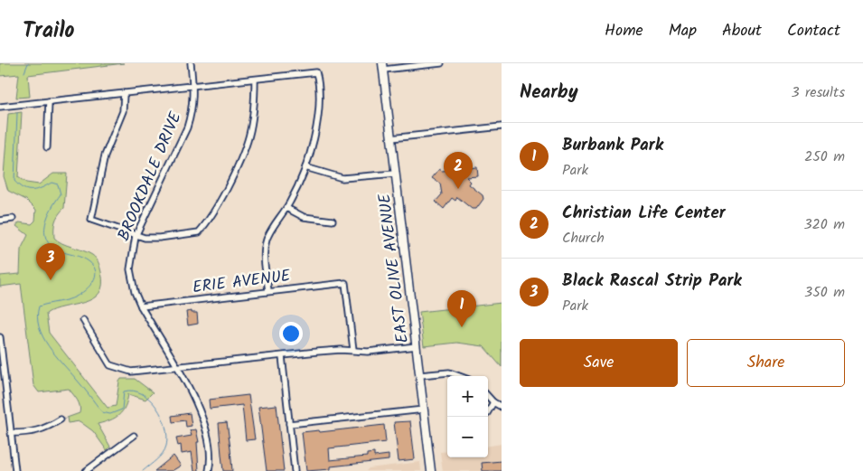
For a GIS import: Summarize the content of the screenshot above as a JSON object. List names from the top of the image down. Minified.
{"streets":{"main road":["EAST OLIVE AVENUE"],"street":["BROOKDALE DRIVE","ERIE AVENUE"]},"crossings":[["BROOKDALE DRIVE","ERIE AVENUE"]],"page":{"header":"Trailo","nav":["Home","Map","About","Contact"],"heading":["Nearby","3 results"],"list":[{"mark":"1","name":"Burbank Park","note":"Park","value":"250 m"},{"mark":"2","name":"Christian Life Center","note":"Church","value":"320 m"},{"mark":"3","name":"Black Rascal Strip Park","note":"Park","value":"350 m"}],"pins":["2","3","1"],"buttons":["Save","Share"],"map_buttons":["+","−"]}}
